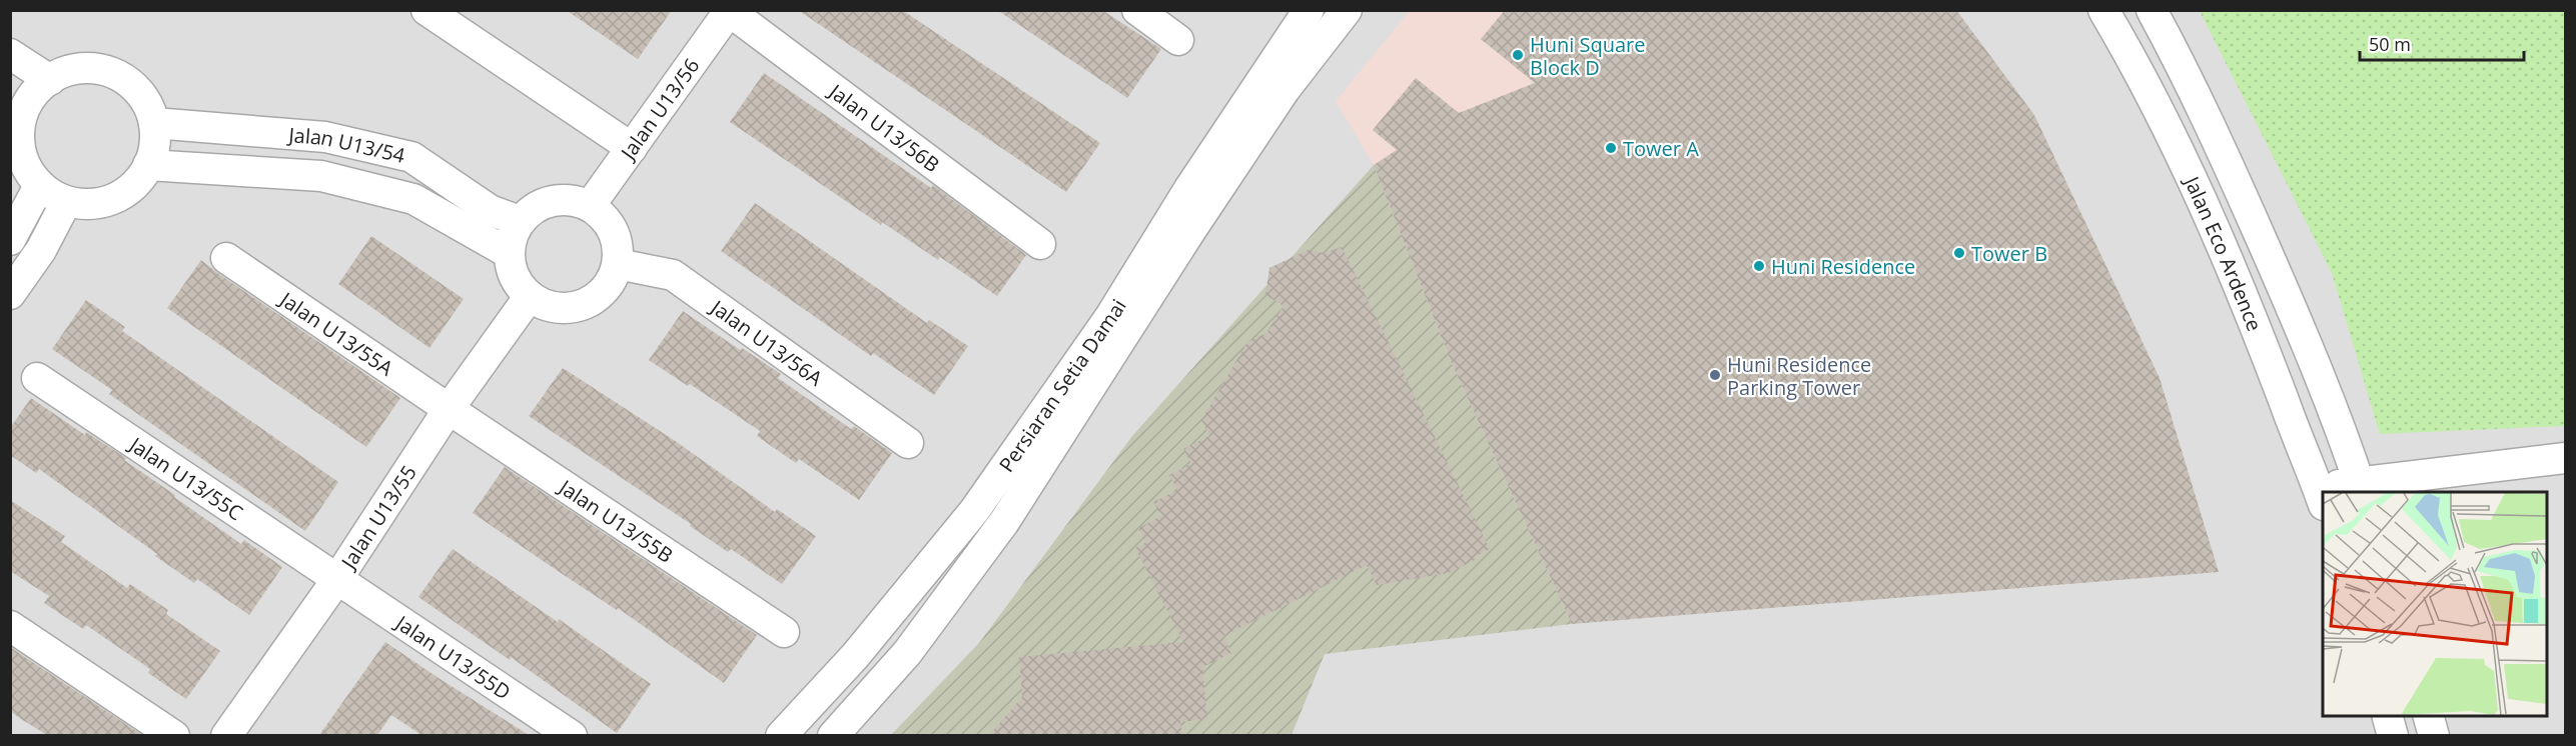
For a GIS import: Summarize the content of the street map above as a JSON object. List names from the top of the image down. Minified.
{"streets":{"street":["Jalan U13/56","Jalan U13/56B","Jalan U13/54","Jalan Eco Ardence","Jalan U13/55A","Jalan U13/56A","Persiaran Setia Damai","Jalan U13/55C","Jalan U13/55","Jalan U13/55B","Jalan U13/55D"]},"crossings":[["Jalan U13/56","Jalan U13/56B"],["Jalan U13/56","Jalan U13/54"],["Jalan U13/56","Jalan U13/56A"],["Jalan U13/56","Jalan U13/55"],["Jalan U13/54","Jalan U13/56A"],["Jalan U13/54","Jalan U13/55"],["Jalan U13/55A","Jalan U13/55"],["Jalan U13/55A","Jalan U13/55B"],["Jalan U13/56A","Jalan U13/55"],["Jalan U13/55C","Jalan U13/55"],["Jalan U13/55C","Jalan U13/55D"],["Jalan U13/55","Jalan U13/55B"],["Jalan U13/55","Jalan U13/55D"]],"places":["Huni Square Block D","Tower A","Tower B","Huni Residence","Huni Residence Parking Tower"],"scale_bar":"50 m"}
